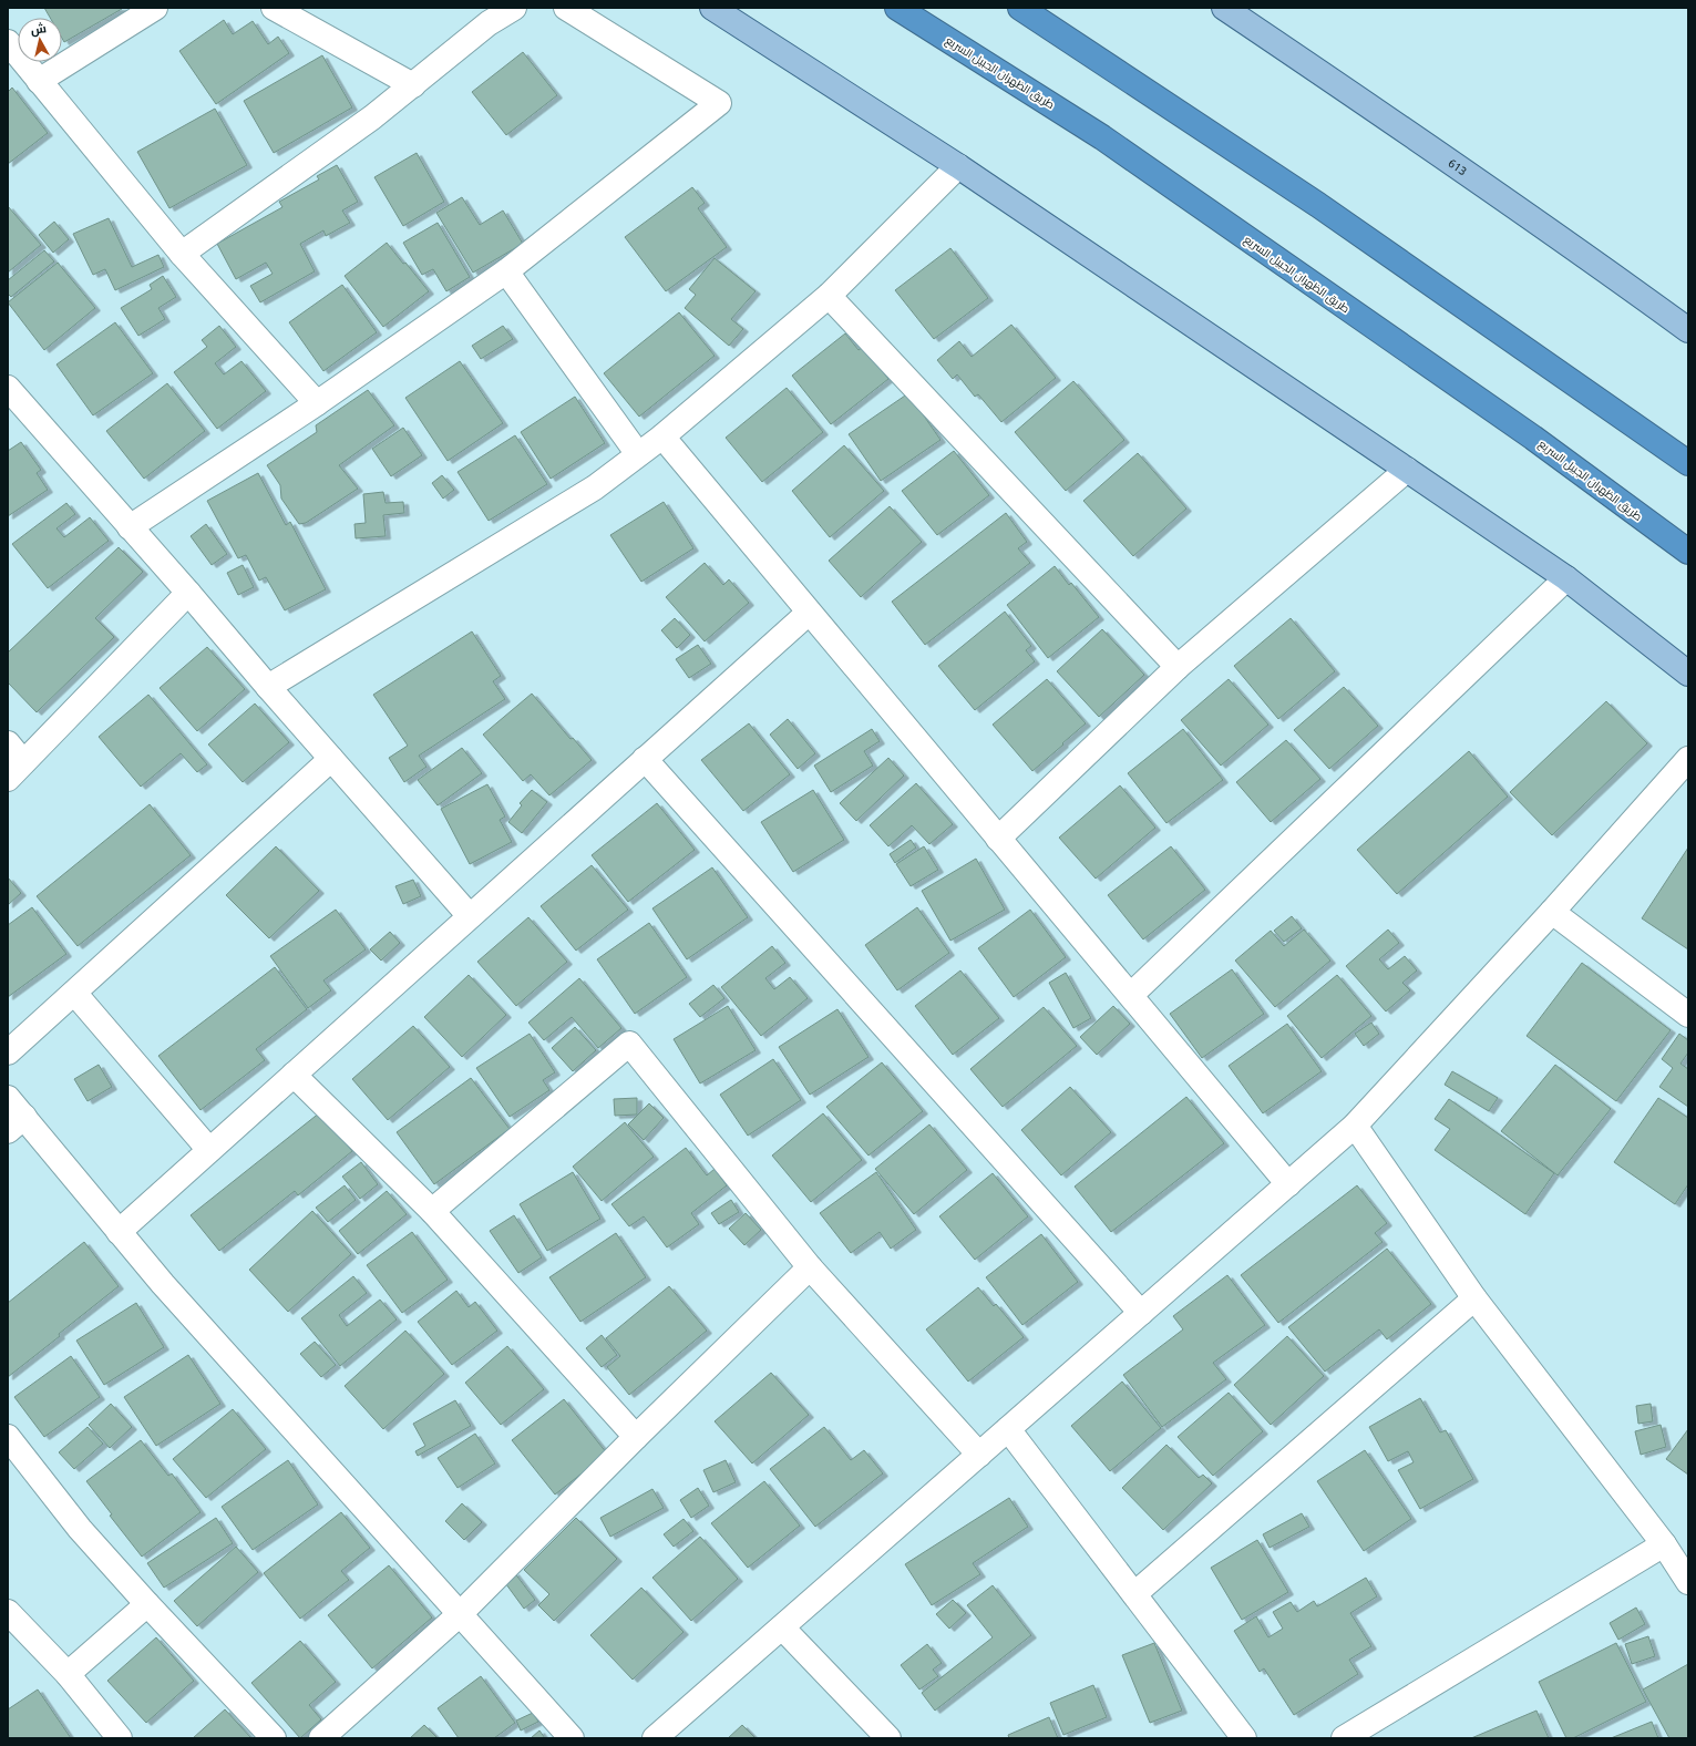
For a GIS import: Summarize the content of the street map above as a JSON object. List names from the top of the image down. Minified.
{"streets":{"highway":["طريق الظهران الجبيل السريع"],"main road":["613"]},"north":"top"}
